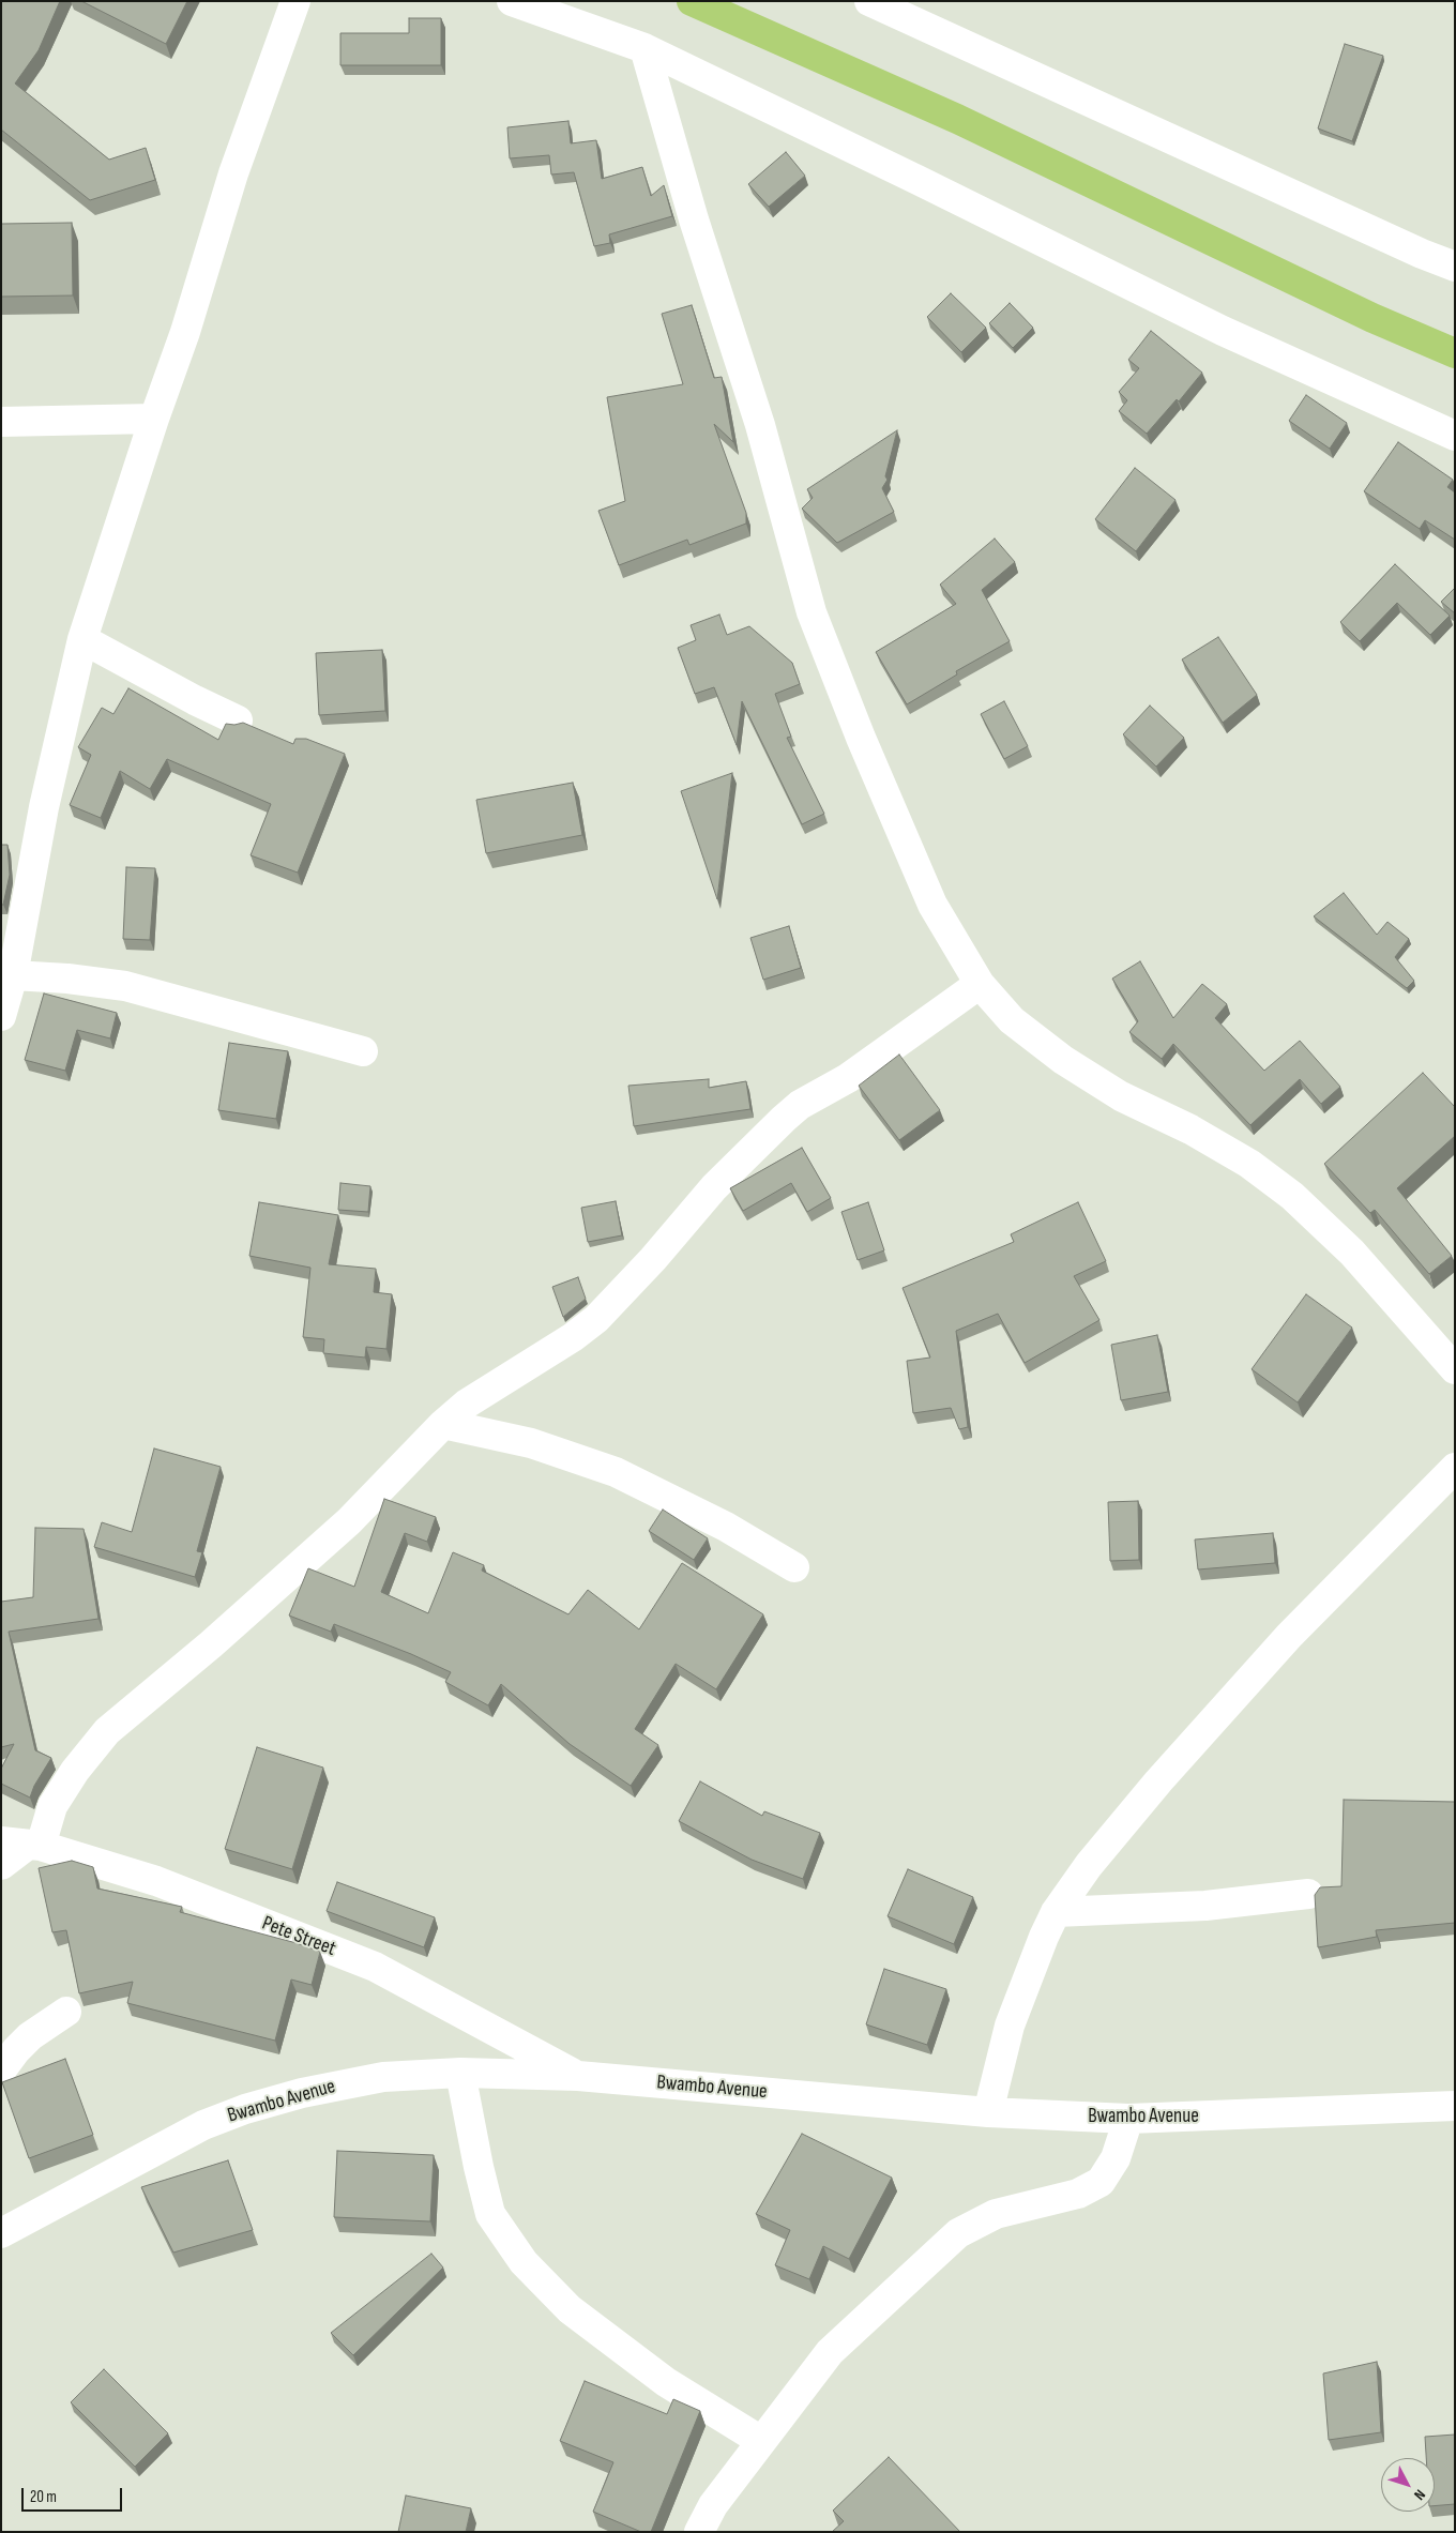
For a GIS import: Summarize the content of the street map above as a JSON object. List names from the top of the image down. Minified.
{"streets":{"street":["Pete Street","Bwambo Avenue"]},"crossings":[["Pete Street","Bwambo Avenue"]],"scale_bar":"20 m","north":"bottom right"}
